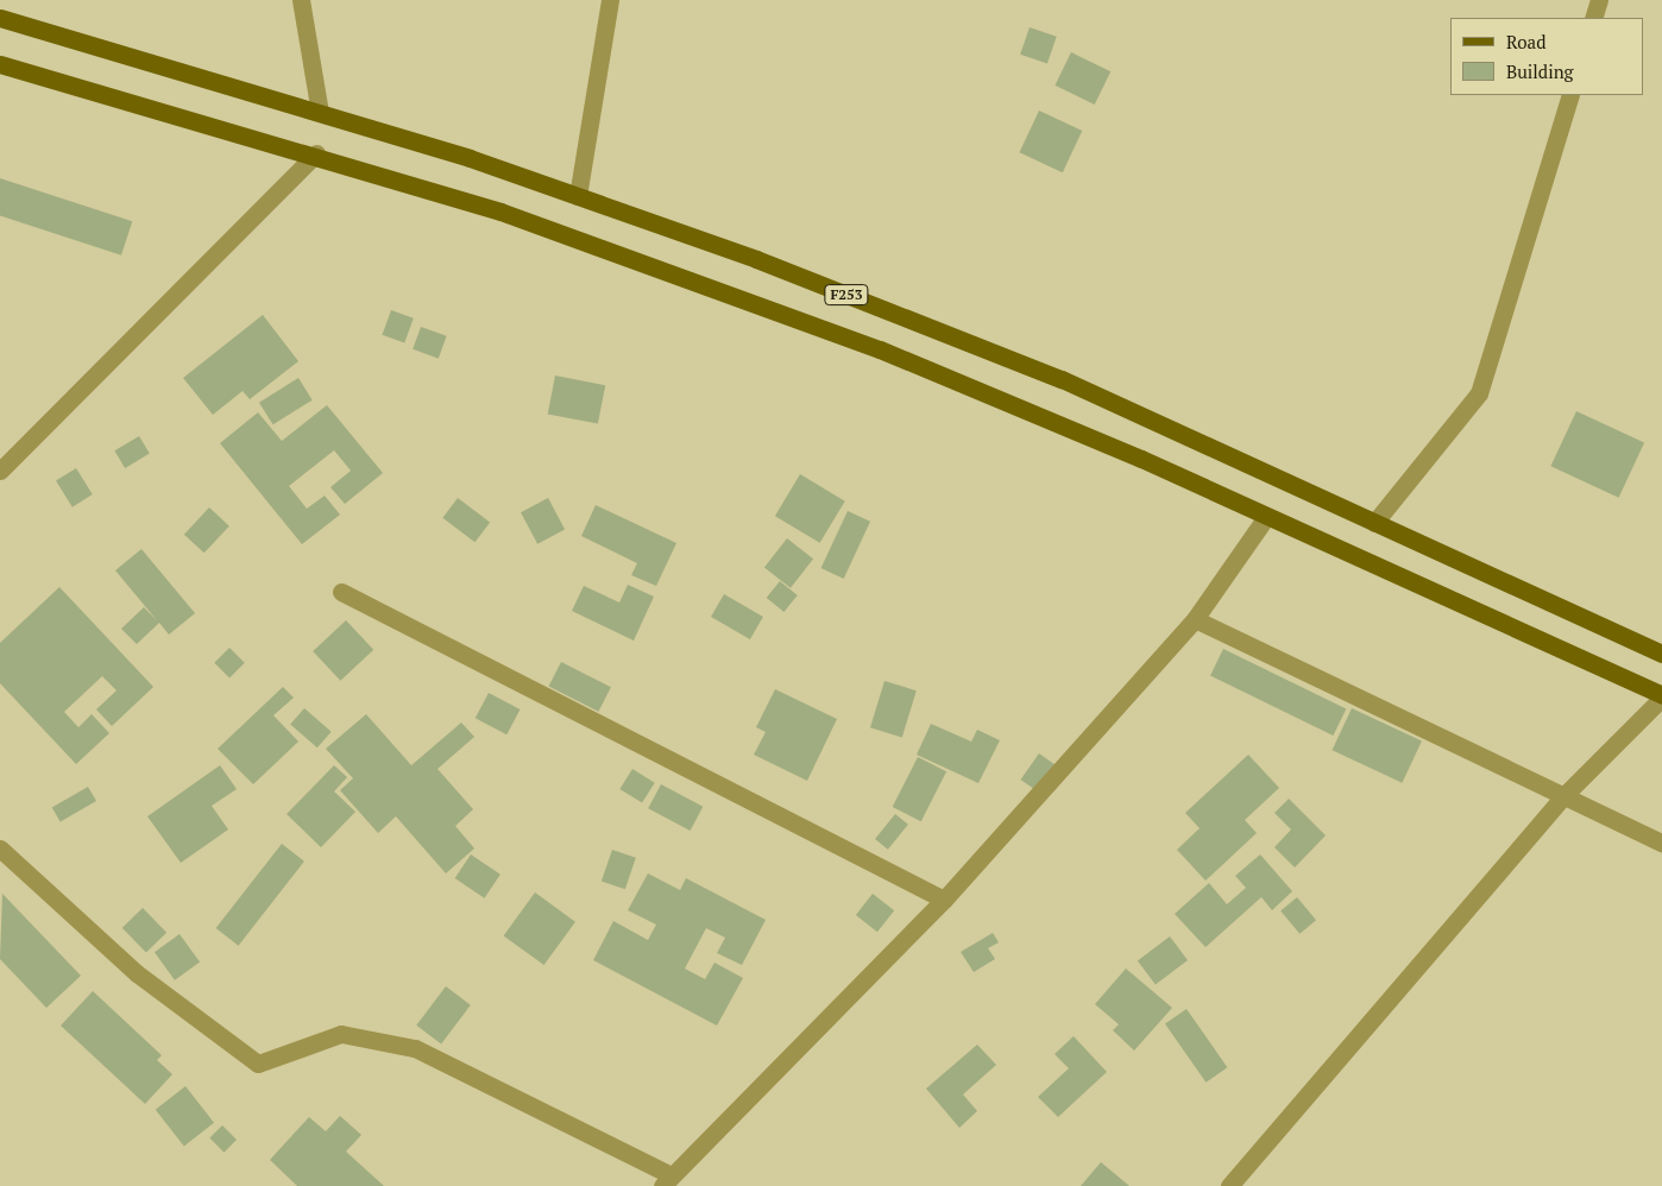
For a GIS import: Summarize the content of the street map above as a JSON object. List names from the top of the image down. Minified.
{"streets":{"main road":["F253"]},"legend":["Road","Building"]}
